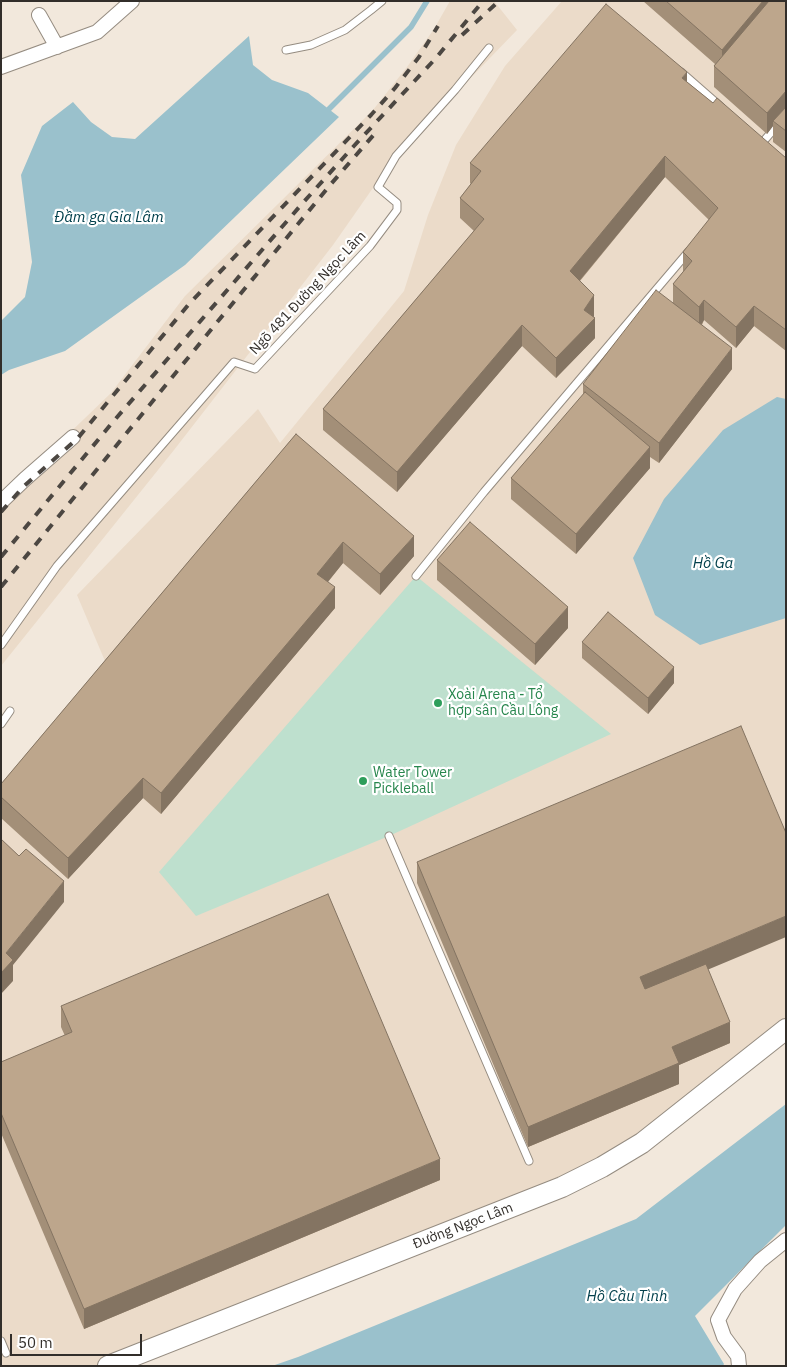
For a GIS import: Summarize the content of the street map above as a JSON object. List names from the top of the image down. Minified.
{"streets":{"main road":["Đường Ngọc Lâm"],"lane":["Ngõ 481 Đường Ngọc Lâm"]},"water":["Đầm ga Gia Lâm","Hồ Ga","Hồ Cầu Tình"],"places":["Xoài Arena - Tổ hợp sân Cầu Lông","Water Tower Pickleball"],"scale_bar":"50 m"}
